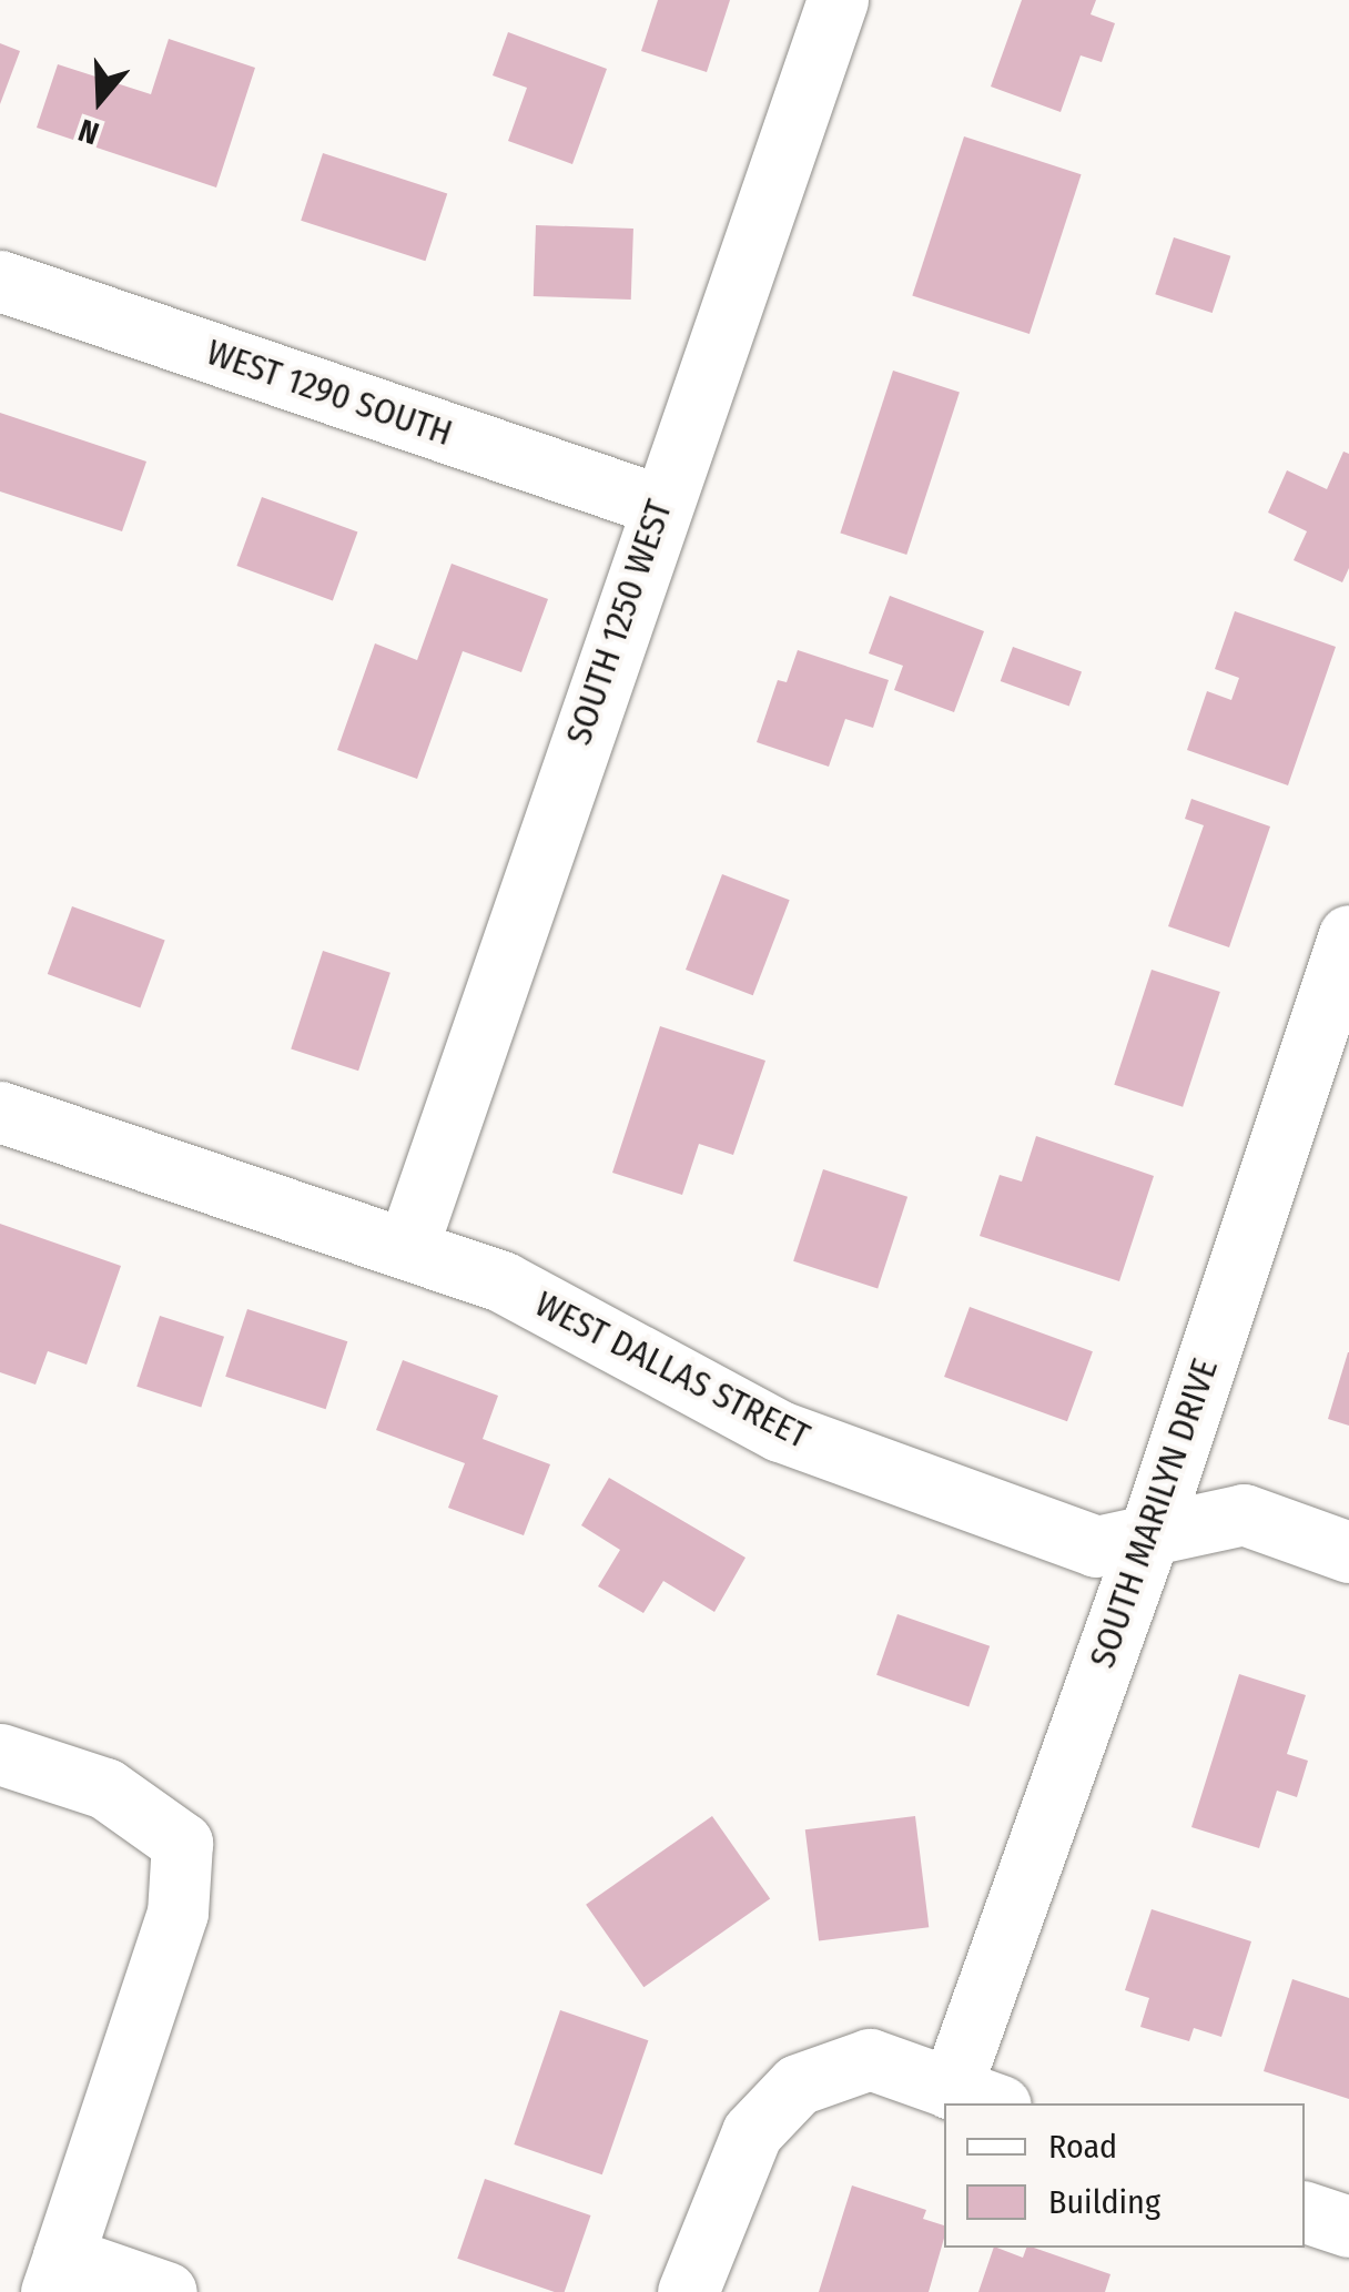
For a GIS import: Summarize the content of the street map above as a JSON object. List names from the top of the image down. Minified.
{"streets":{"street":["WEST 1290 SOUTH","SOUTH 1250 WEST","WEST DALLAS STREET","SOUTH MARILYN DRIVE"]},"crossings":[["WEST 1290 SOUTH","SOUTH 1250 WEST"],["SOUTH 1250 WEST","WEST DALLAS STREET"],["WEST DALLAS STREET","SOUTH MARILYN DRIVE"]],"legend":["Road","Building"],"north":"bottom"}
